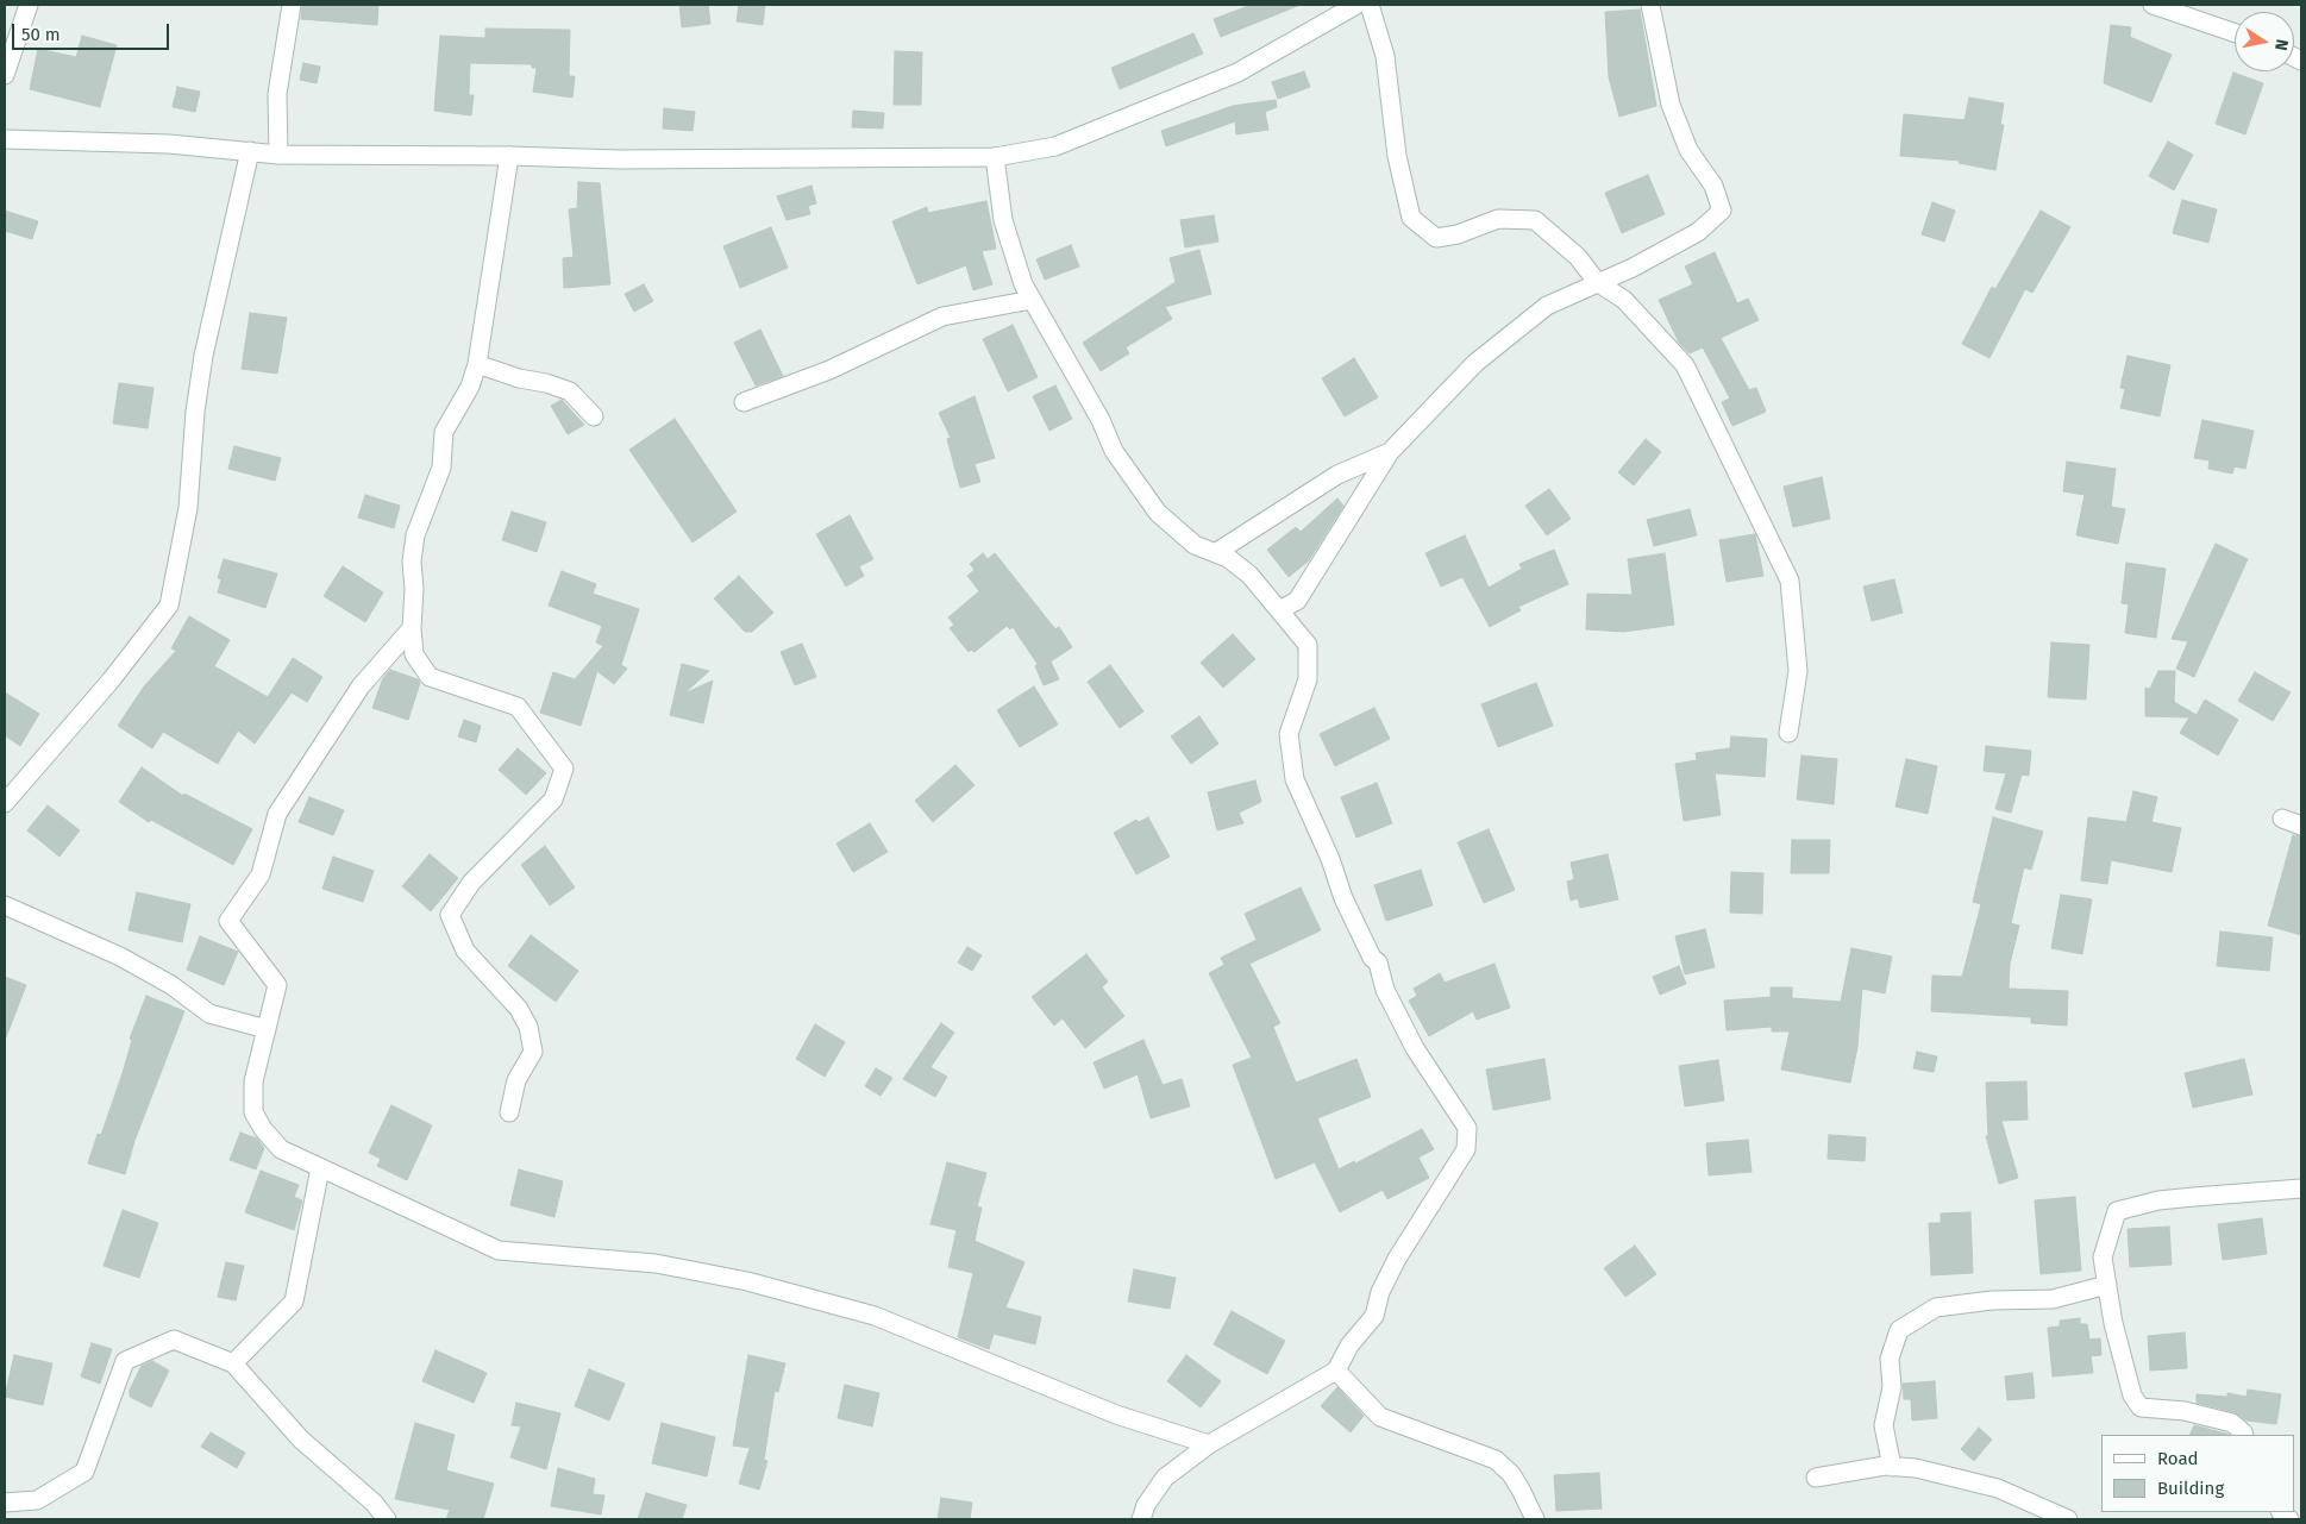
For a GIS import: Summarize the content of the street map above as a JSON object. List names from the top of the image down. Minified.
{"legend":["Road","Building"],"scale_bar":"50 m","north":"right"}
